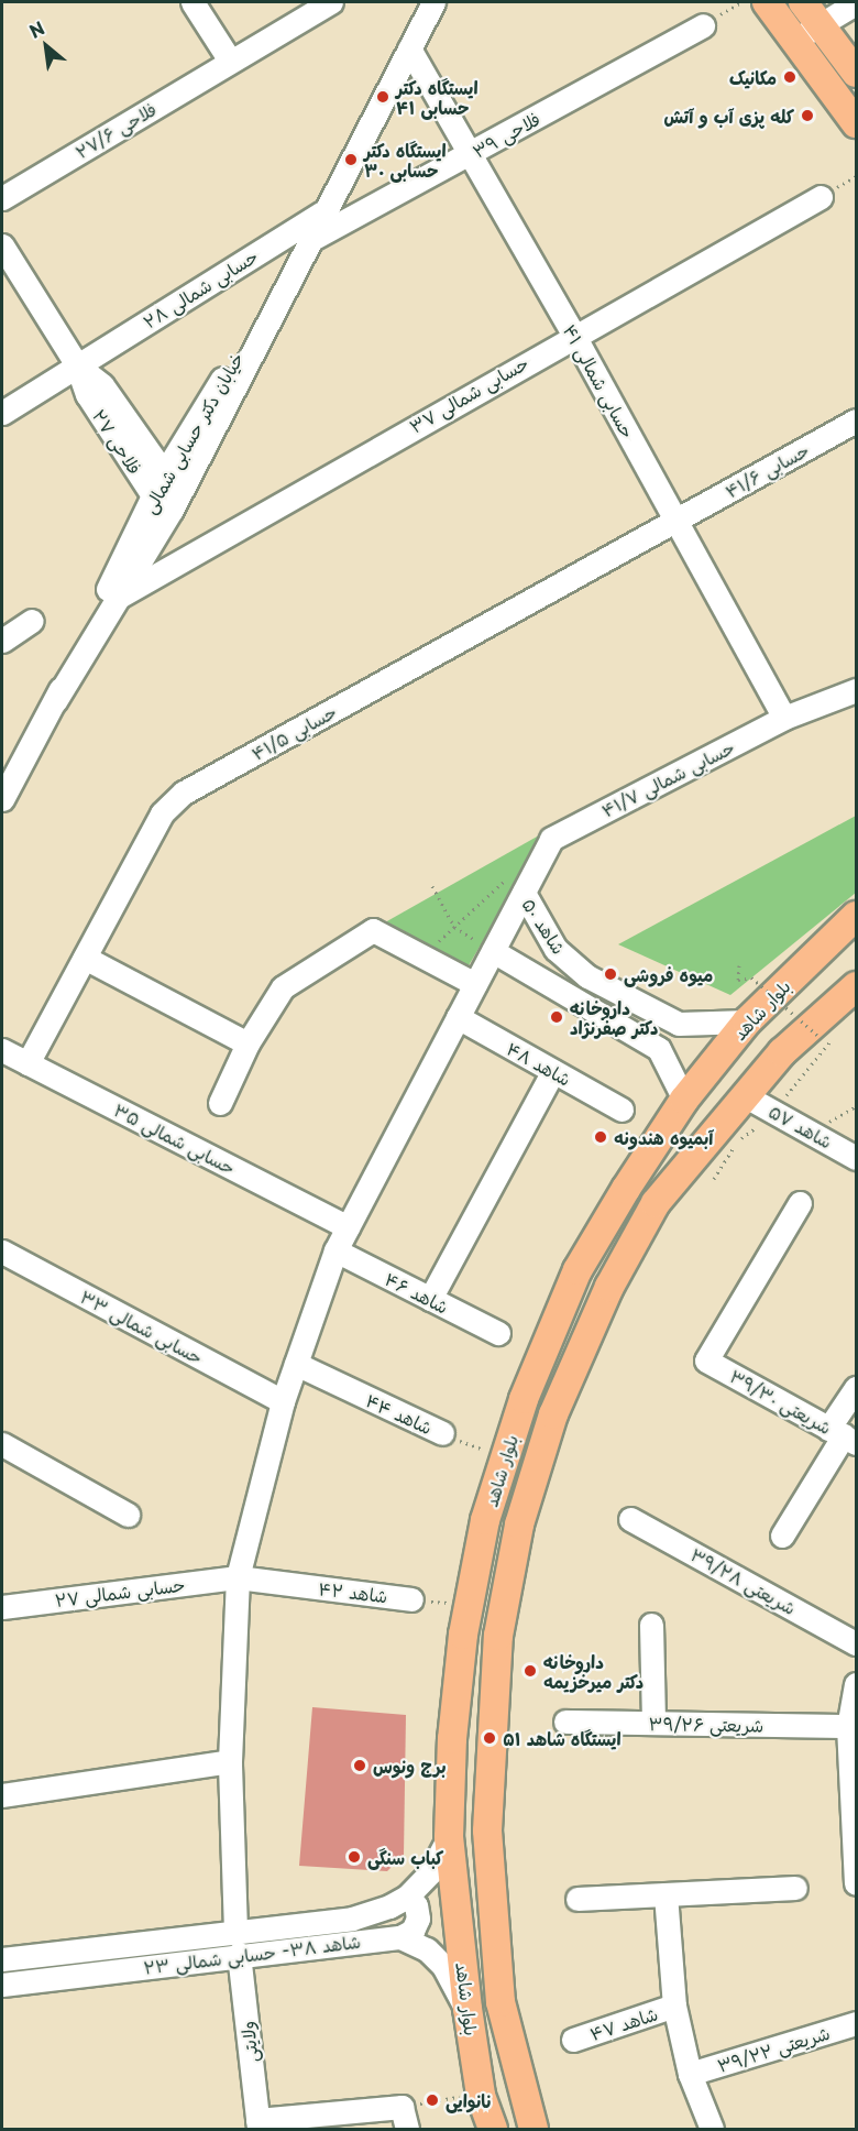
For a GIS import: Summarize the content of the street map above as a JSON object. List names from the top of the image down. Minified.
{"streets":{"main road":["بلوار شاهد"],"street":["فلاحی ۲۷/۶","فلاحی ۳۹","حسابی شمالی ۲۸","حسابی شمالی ۴۱","حسابی شمالی ۳۷","خیابان دکتر حسابی شمالی","فلاحی ۲۷","حسابی ۴۱/۶","حسابی ۴۱/۵","حسابی شمالی ۴۱/۷","شاهد ۵۰","شاهد ۴۸","شاهد ۵۷","حسابی شمالی ۳۵","شاهد ۴۶","حسابی شمالی ۳۳","شریعتی ۳۹/۳۰","شاهد ۴۴","شریعتی ۳۹/۲۸","حسابی شمالی ۲۷","شاهد ۴۲","شریعتی ۳۹/۲۶","شاهد ۳۸- حسابی شمالی ۲۳","شاهد ۴۷","ولایتی","شریعتی ۳۹/۲۲"]},"crossings":[["فلاحی ۳۹","حسابی شمالی ۴۱"],["فلاحی ۳۹","خیابان دکتر حسابی شمالی"],["حسابی شمالی ۲۸","خیابان دکتر حسابی شمالی"],["حسابی شمالی ۲۸","فلاحی ۲۷"],["حسابی شمالی ۴۱","حسابی شمالی ۳۷"],["حسابی شمالی ۴۱","خیابان دکتر حسابی شمالی"],["حسابی شمالی ۴۱","حسابی ۴۱/۶"],["حسابی شمالی ۴۱","حسابی ۴۱/۵"],["حسابی شمالی ۴۱","حسابی شمالی ۴۱/۷"],["حسابی شمالی ۳۷","خیابان دکتر حسابی شمالی"],["خیابان دکتر حسابی شمالی","فلاحی ۲۷"],["حسابی ۴۱/۶","حسابی ۴۱/۵"],["حسابی ۴۱/۵","حسابی شمالی ۳۵"],["حسابی شمالی ۴۱/۷","شاهد ۵۰"],["شاهد ۵۰","بلوار شاهد"],["بلوار شاهد","شاهد ۵۷"],["بلوار شاهد","شاهد ۴۴"],["بلوار شاهد","شاهد ۴۲"],["بلوار شاهد","شاهد ۳۸- حسابی شمالی ۲۳"],["حسابی شمالی ۲۷","شاهد ۴۲"],["شاهد ۳۸- حسابی شمالی ۲۳","ولایتی"]],"places":["مکانیک","ایستگاه دکتر حسابی ۴۱","کله پزی آب و آتش","ایستگاه دکتر حسابی ۳۰","میوه فروشی","داروخانه دکتر صفرنژاد","آبمیوه هندونه","داروخانه دکتر میرخزیمه","ایستگاه شاهد ۵۱","برج ونوس","کباب سنگی","نانوایی"],"north":"top left"}
